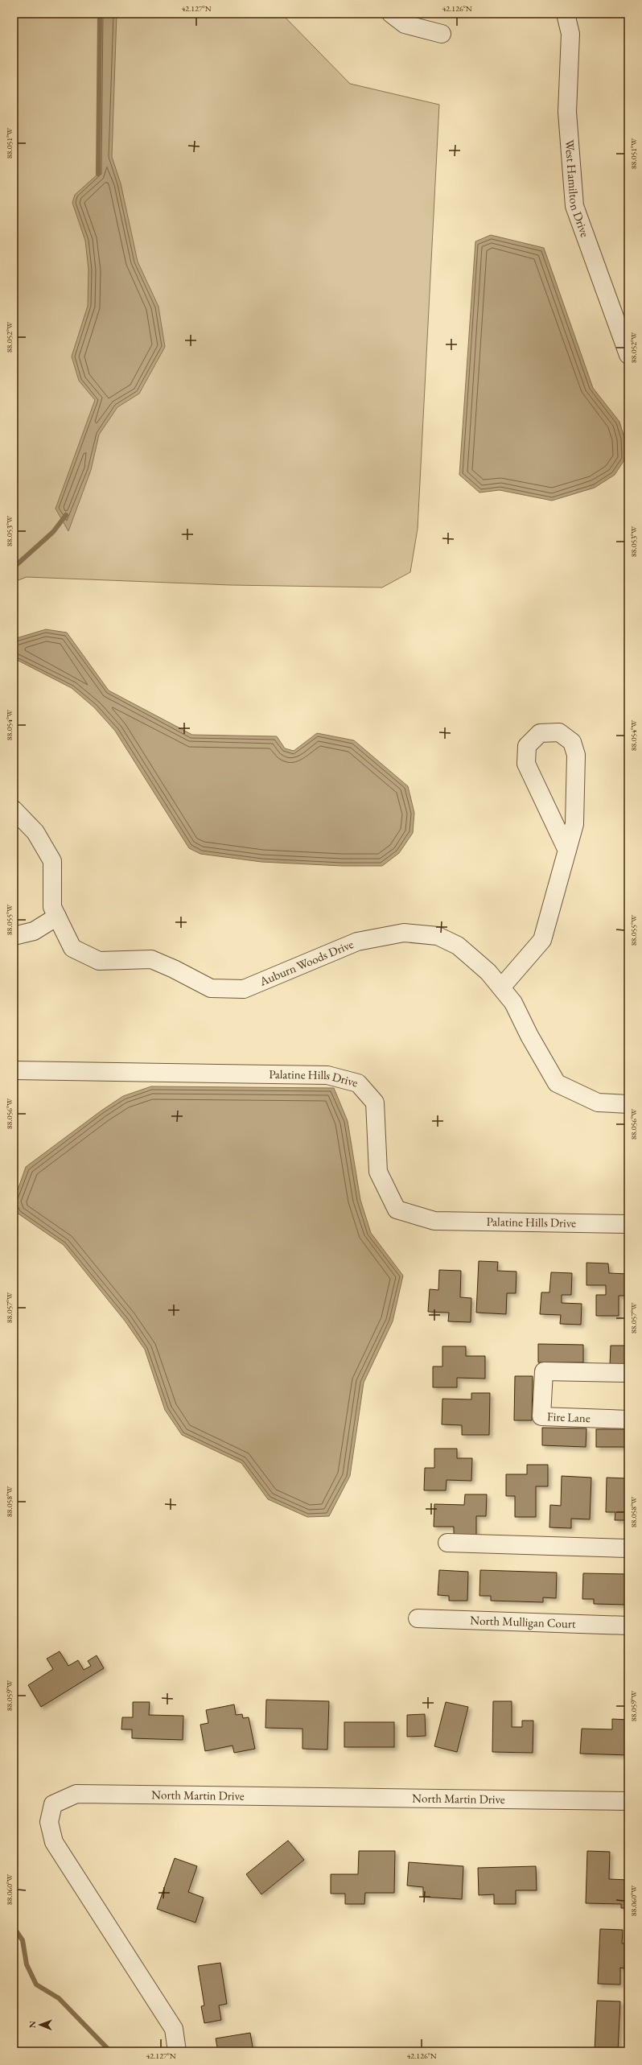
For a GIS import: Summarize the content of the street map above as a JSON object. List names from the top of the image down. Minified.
{"streets":{"street":["West Hamilton Drive","Auburn Woods Drive","Palatine Hills Drive","Fire Lane","North Mulligan Court","North Martin Drive"]},"north":"left","coordinates":["42.127°N","42.126°N","88.051°W","88.052°W","88.053°W","88.054°W","88.055°W","88.056°W","88.057°W","88.058°W","88.059°W","88.060°W"]}
